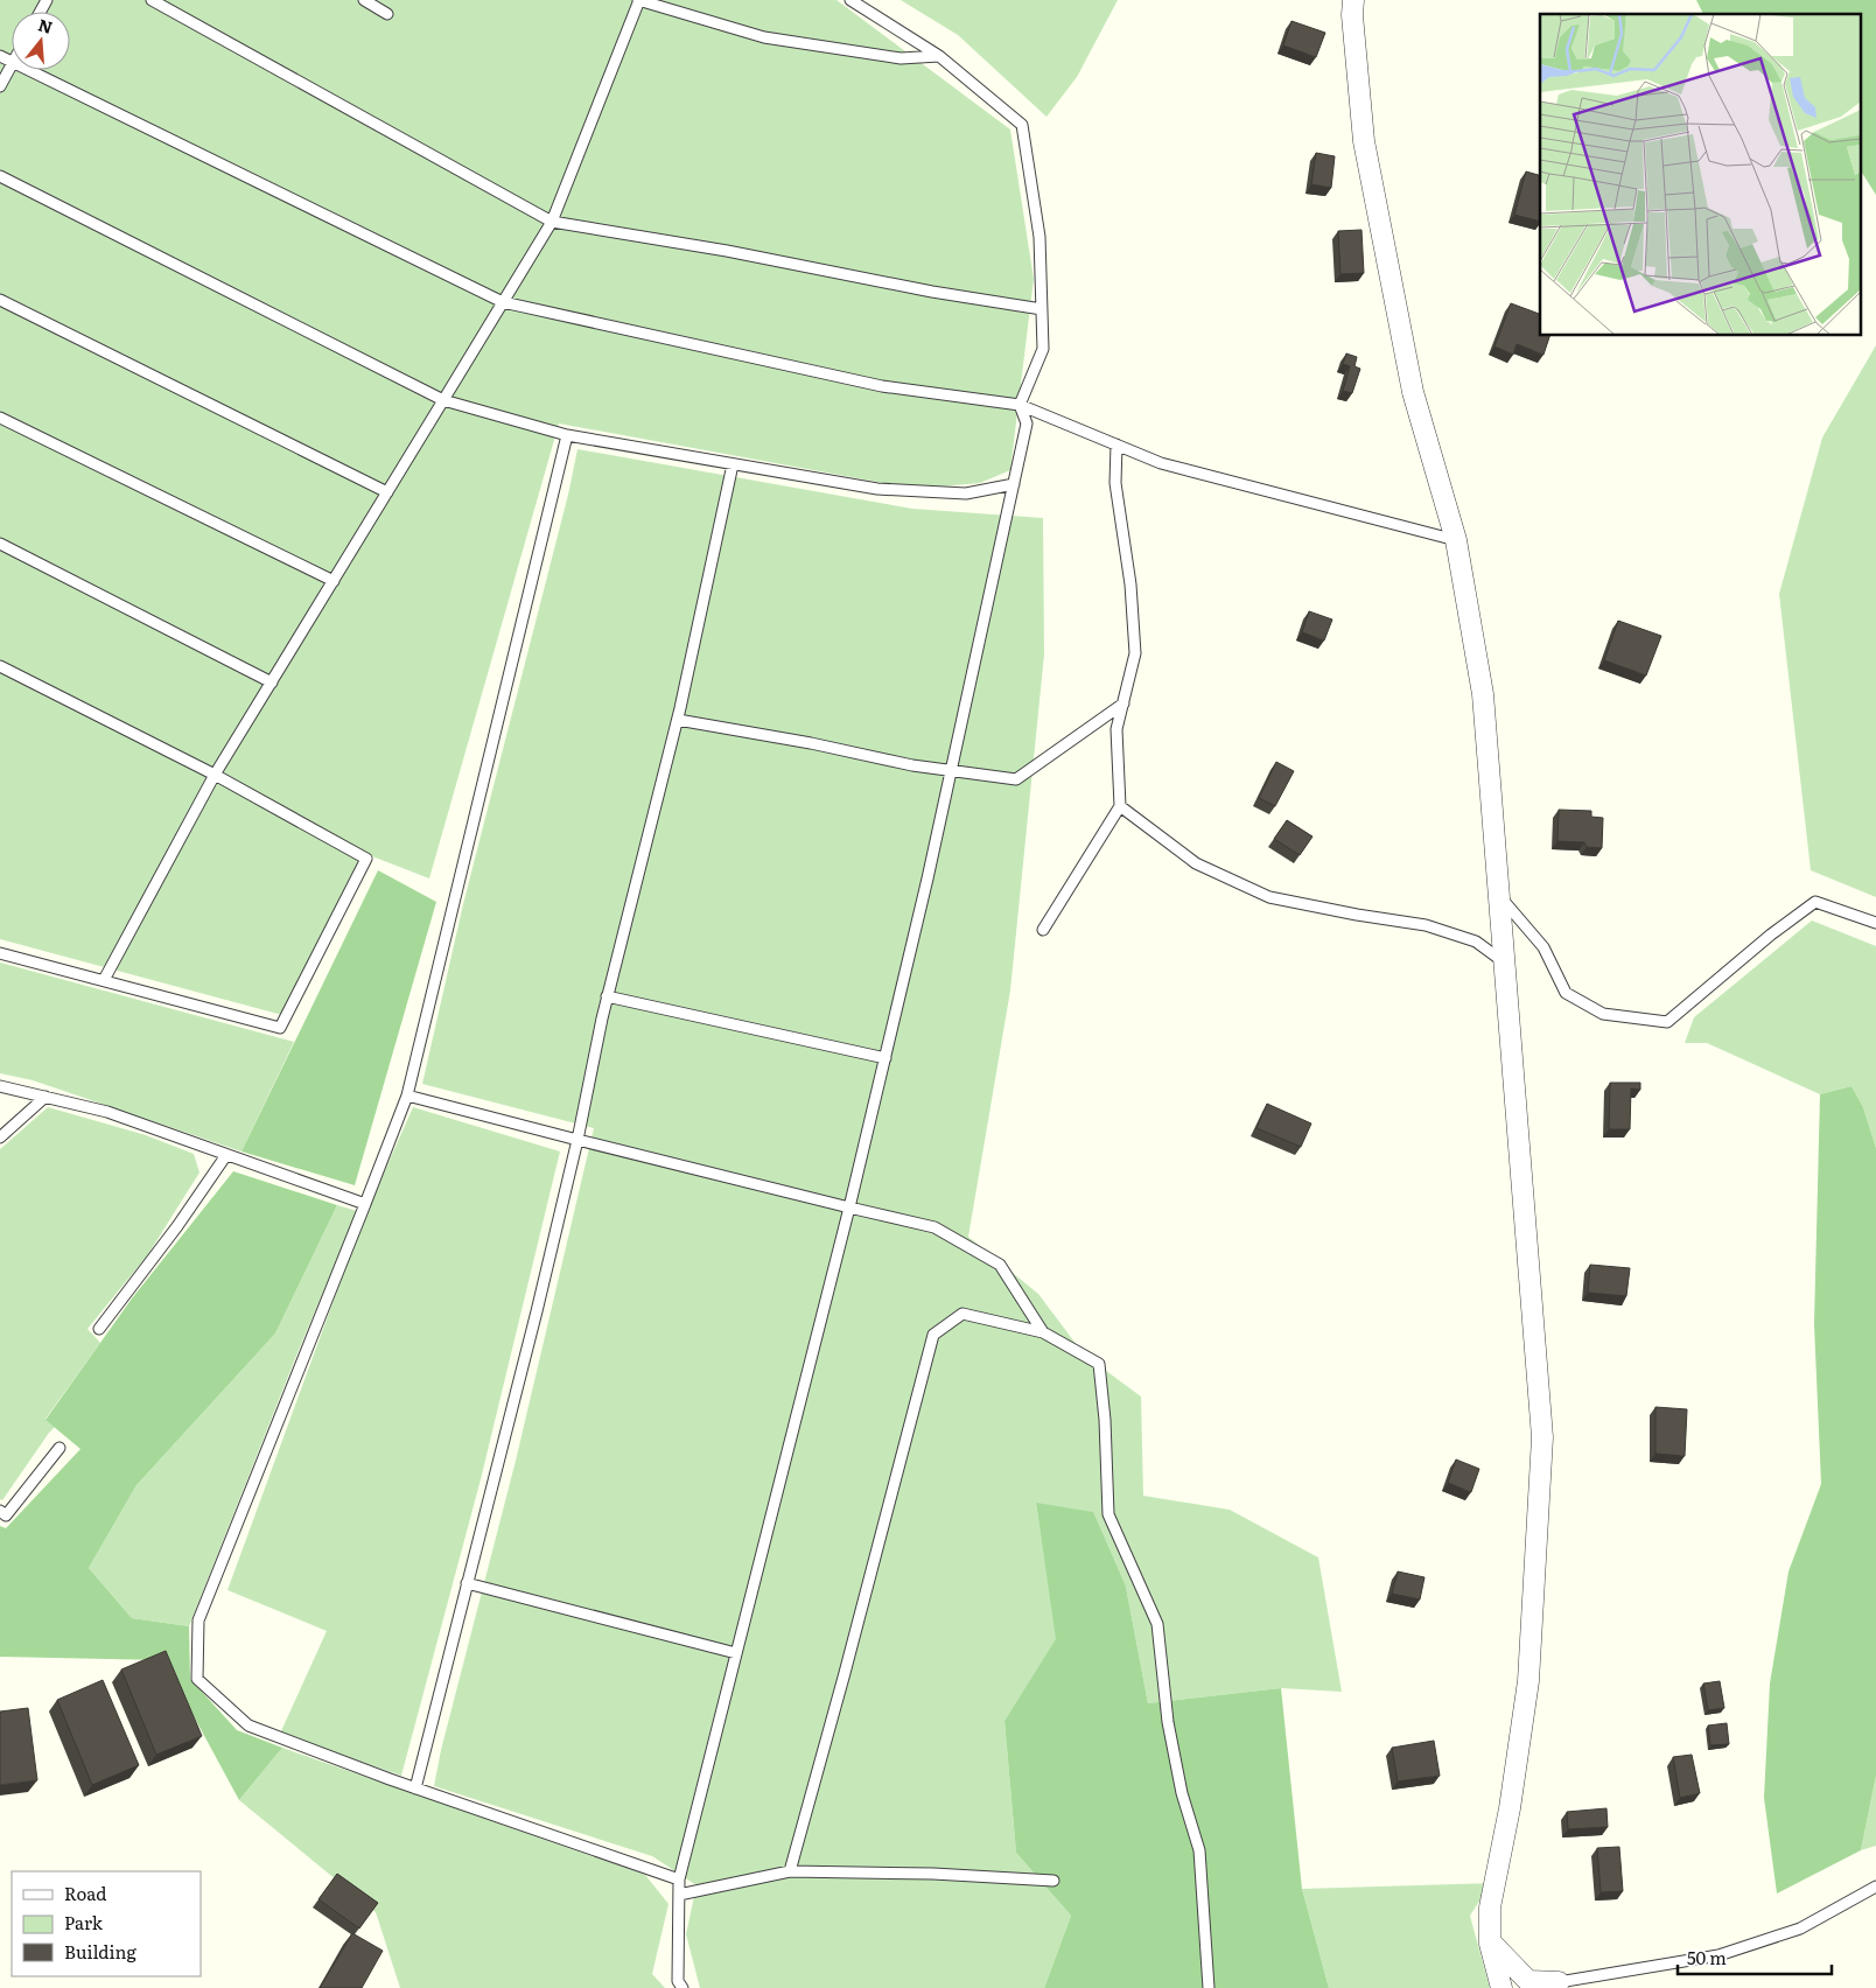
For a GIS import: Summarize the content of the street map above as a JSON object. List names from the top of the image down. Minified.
{"legend":["Road","Park","Building"],"scale_bar":"50 m","north":"top"}
